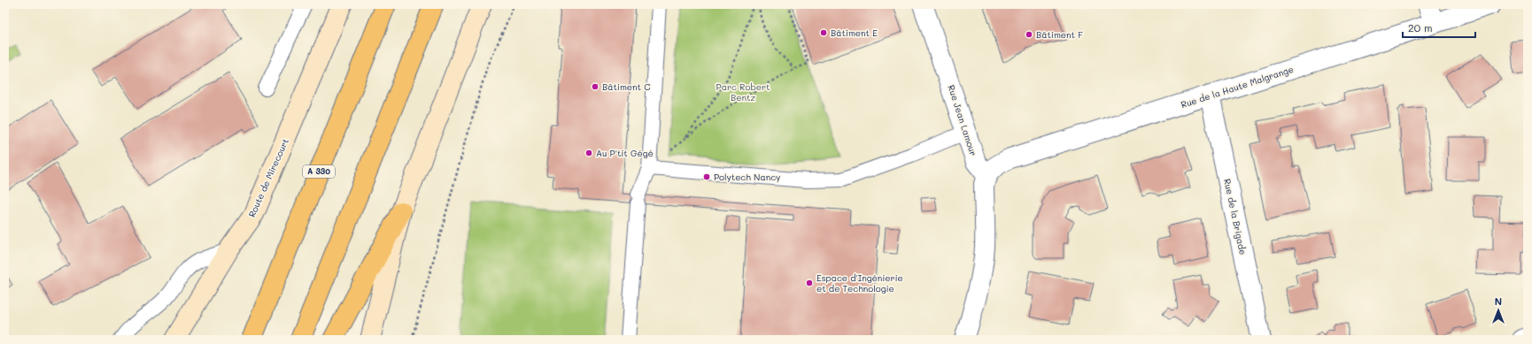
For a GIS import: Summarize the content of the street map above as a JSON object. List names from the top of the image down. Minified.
{"streets":{"highway":["A 330"],"main road":["Route de Mirecourt"],"street":["Rue de la Haute Malgrange","Rue Jean Lamour","Rue de la Brigade"]},"crossings":[["Rue de la Haute Malgrange","Rue Jean Lamour"],["Rue de la Haute Malgrange","Rue de la Brigade"]],"parks":["Parc Robert Bentz"],"places":["Bâtiment E","Bâtiment F","Bâtiment C","Au P'tit Gégé","Polytech Nancy","Espace d'Ingénierie et de Technologie"],"scale_bar":"20 m","north":"top"}
